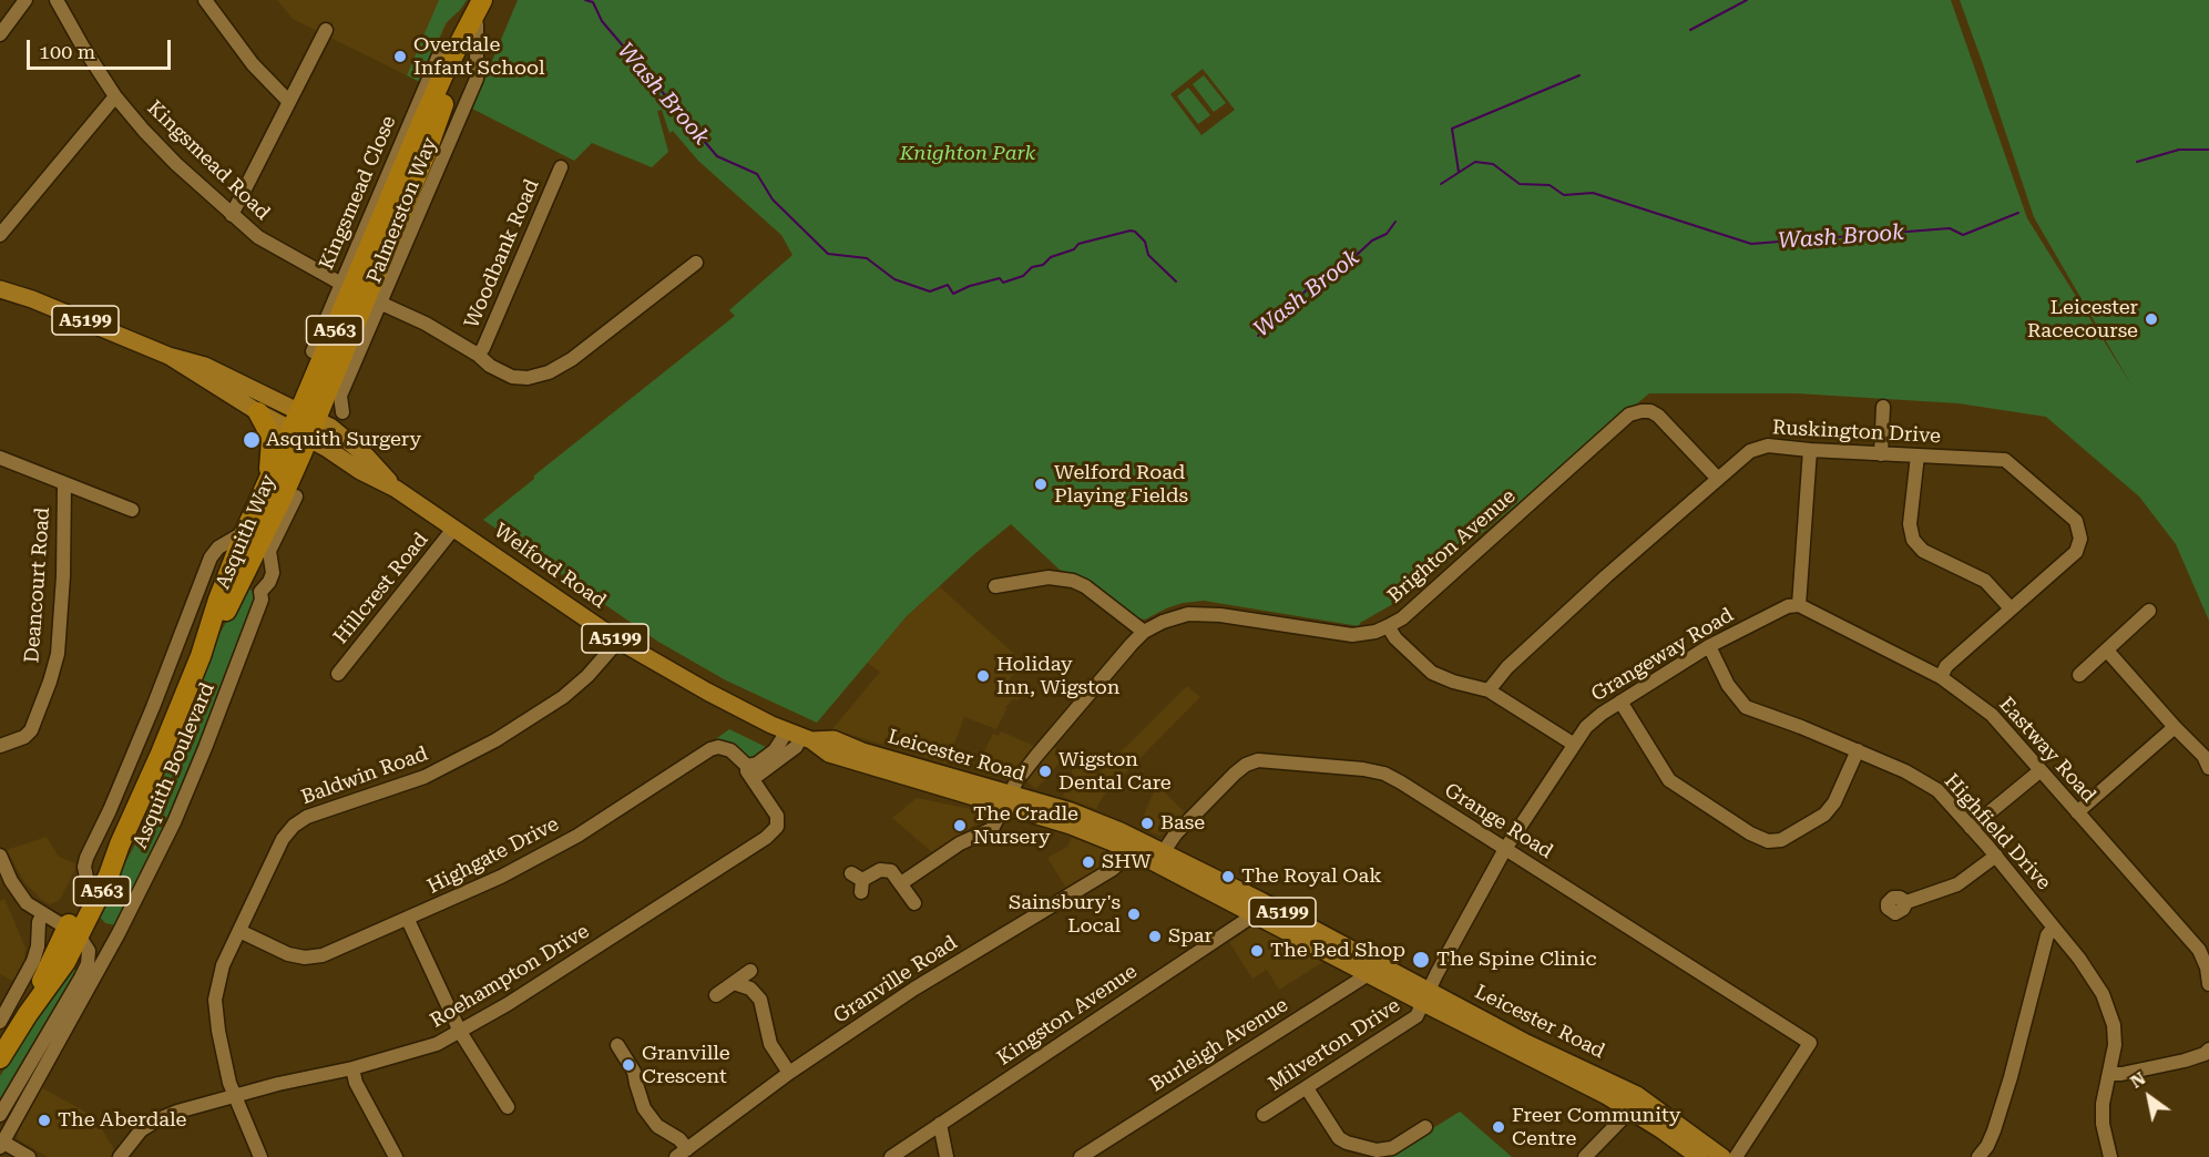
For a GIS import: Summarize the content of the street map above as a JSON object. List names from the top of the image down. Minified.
{"streets":{"highway":["Palmerston Way","A563","Asquith Way"],"main road":["A5199","Welford Road","Leicester Road"],"street":["Kingsmead Road","Kingsmead Close","Woodbank Road","Ruskington Drive","Brighton Avenue","Deancourt Road","Hillcrest Road","Grangeway Road","Eastway Road","Asquith Boulevard","Baldwin Road","Grange Road","Highfield Drive","Highgate Drive","Roehampton Drive","Granville Road","Kingston Avenue","Burleigh Avenue","Milverton Drive"]},"crossings":[["Kingsmead Road","Kingsmead Close"],["Palmerston Way","Asquith Way"],["Palmerston Way","Welford Road"],["A563","Asquith Way"],["A563","Welford Road"],["Ruskington Drive","Brighton Avenue"],["Ruskington Drive","Eastway Road"],["Asquith Way","Welford Road"],["Brighton Avenue","Leicester Road"],["Welford Road","Hillcrest Road"],["Welford Road","Leicester Road"],["Welford Road","Baldwin Road"],["Grangeway Road","Eastway Road"],["Grangeway Road","Leicester Road"],["Grangeway Road","Grange Road"],["Grangeway Road","Highfield Drive"],["Grangeway Road","Milverton Drive"],["Leicester Road","Grange Road"],["Leicester Road","Granville Road"],["Leicester Road","Kingston Avenue"],["Leicester Road","Burleigh Avenue"],["Leicester Road","Milverton Drive"],["Baldwin Road","Highgate Drive"],["Baldwin Road","Roehampton Drive"],["Highgate Drive","Roehampton Drive"]],"water":["Wash Brook"],"parks":["Knighton Park"],"places":["Overdale Infant School","Leicester Racecourse","Asquith Surgery","Welford Road Playing Fields","Holiday Inn, Wigston","Wigston Dental Care","Base","The Cradle Nursery","SHW","The Royal Oak","Sainsbury's Local","Spar","The Bed Shop","The Spine Clinic","Granville Crescent","The Aberdale","Freer Community Centre"],"scale_bar":"100 m","north":"top left"}
